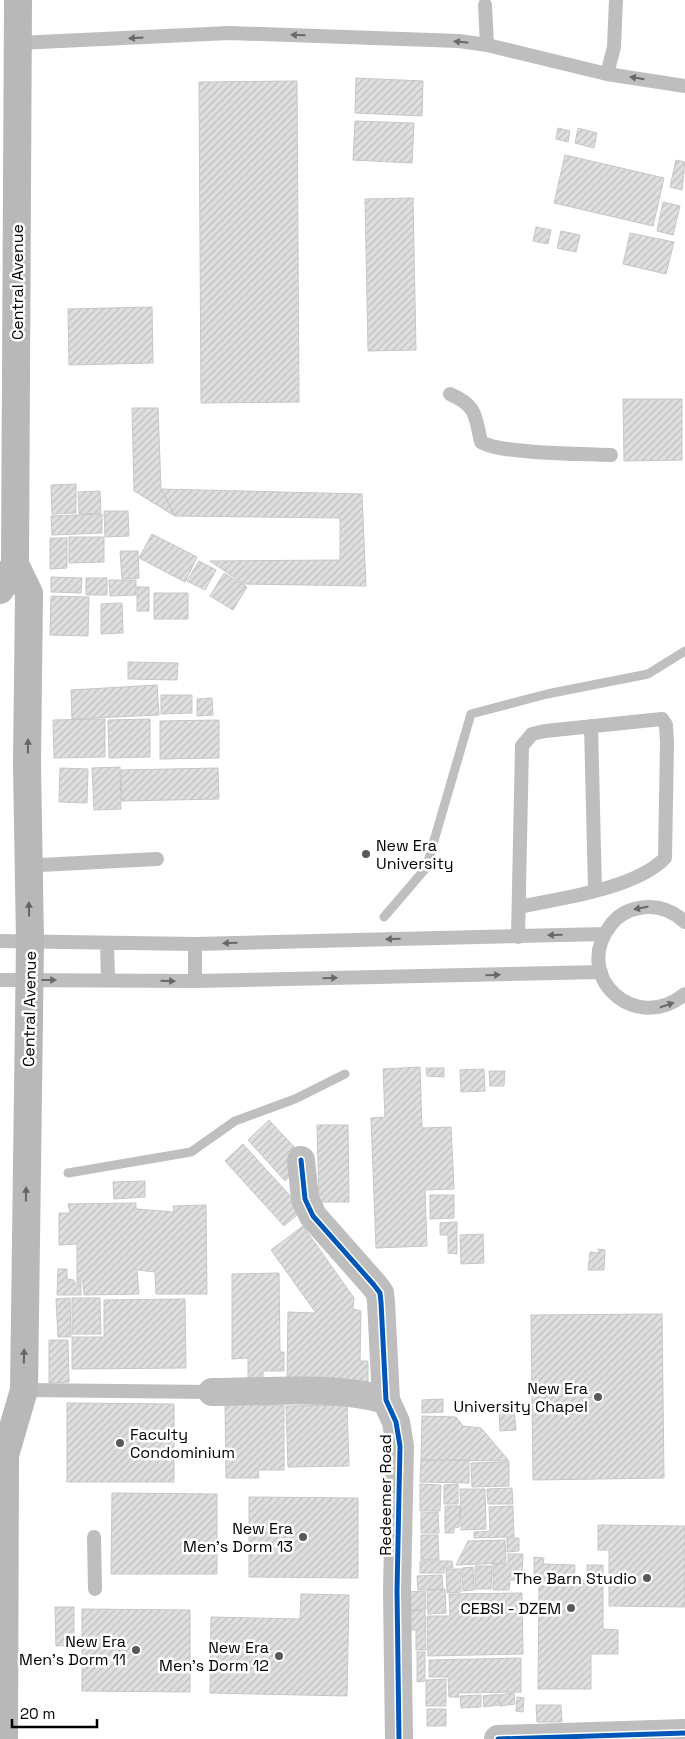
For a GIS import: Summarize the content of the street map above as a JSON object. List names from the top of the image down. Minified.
{"streets":{"main road":["Central Avenue"],"street":["Redeemer Road"]},"one_way":["Central Avenue"],"places":["New Era University","New Era University Chapel","Faculty Condominium","New Era Men's Dorm 13","The Barn Studio","CEBSI - DZEM","New Era Men's Dorm 11","New Era Men's Dorm 12"],"scale_bar":"20 m"}
